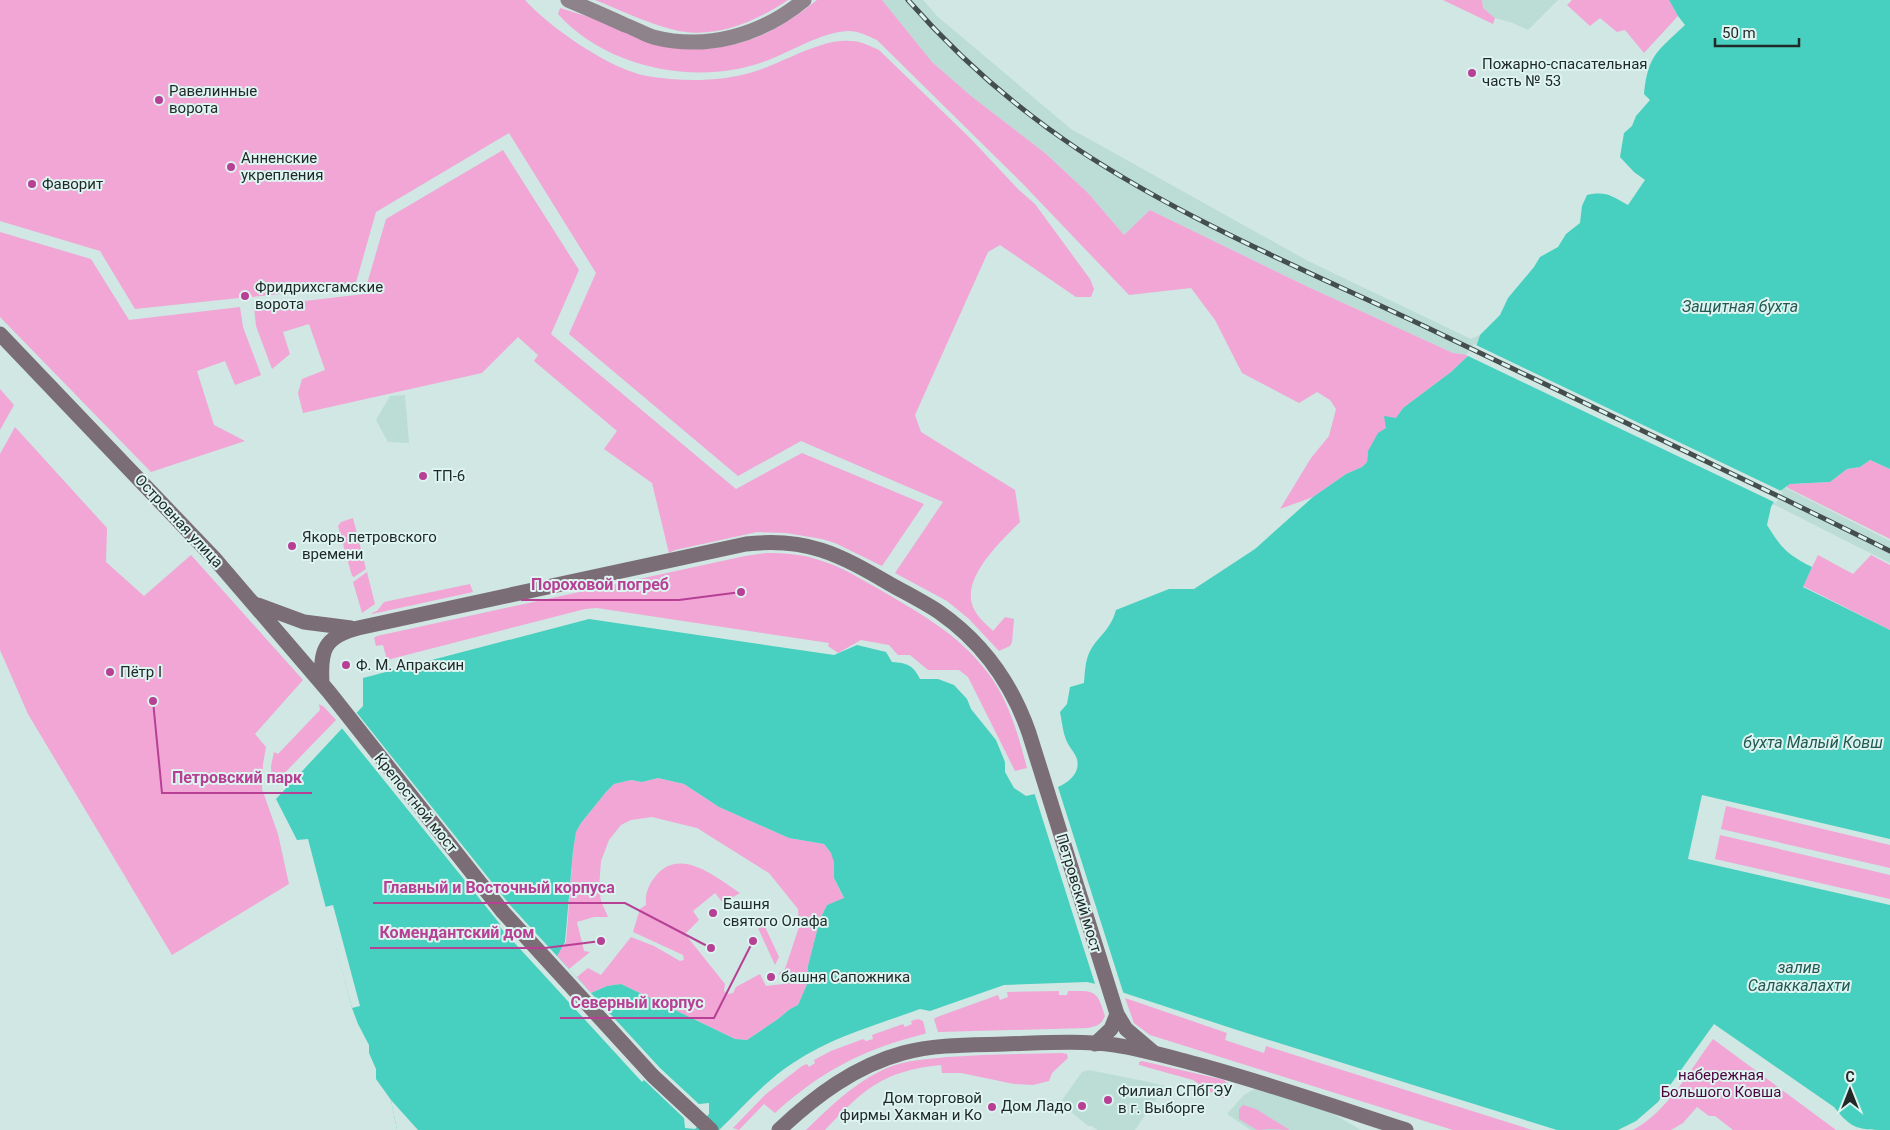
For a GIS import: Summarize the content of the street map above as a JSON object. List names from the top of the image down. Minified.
{"streets":{"main road":["Островная улица","Крепостной мост","Петровский мост"]},"crossings":[["Островная улица","Крепостной мост"]],"water":["Защитная бухта","бухта Малый Ковш","залив Салаккалахти"],"parks":["набережная Большого Ковша"],"places":["Пожарно-спасательная часть № 53","Равелинные ворота","Анненские укрепления","Фаворит","Фридрихсгамские ворота","ТП-6","Якорь петровского времени","Пороховой погреб","Ф. М. Апраксин","Пётр I","Петровский парк","Башня святого Олафа","Комендантский дом","Северный корпус","Главный и Восточный корпуса","башня Сапожника","Филиал СПбГЭУ в г. Выборге","Дом Ладо","Дом торговой фирмы Хакман и Ко"],"scale_bar":"50 m","north":"top"}
